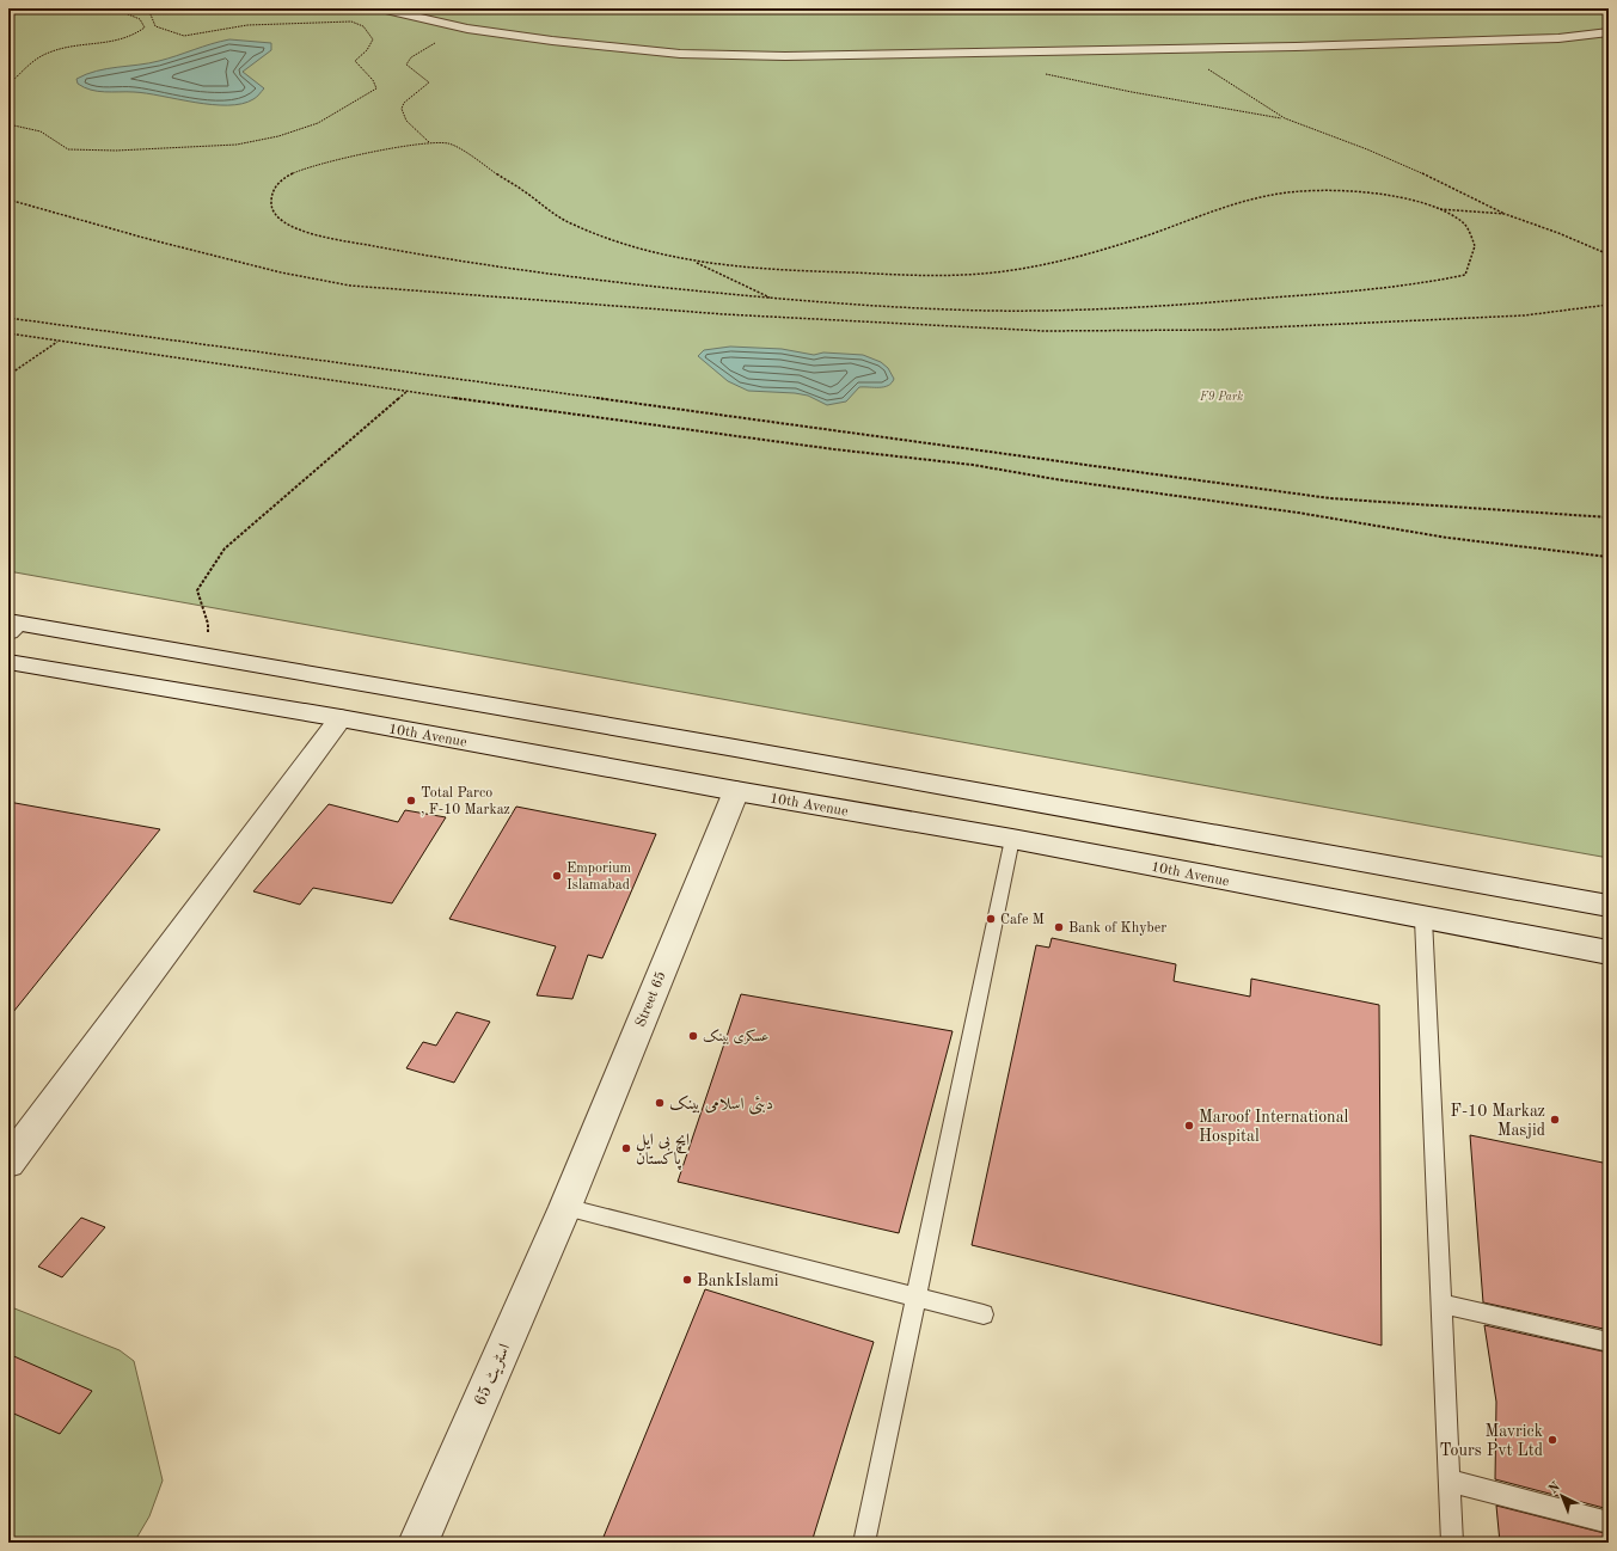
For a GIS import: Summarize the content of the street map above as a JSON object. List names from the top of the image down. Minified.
{"streets":{"street":["10th Avenue","Street 65","اسٹریٹ 65"]},"crossings":[["10th Avenue","Street 65"],["Street 65","اسٹریٹ 65"]],"parks":["F9 Park"],"places":["Total Parco , F-10 Markaz","Emporium Islamabad","Cafe M","Bank of Khyber","عسکری بینک","دبئی اسلامی بینک","F-10 Markaz Masjid","Maroof International Hospital","ایچ بی ایل پاکستان","BankIslami","Mavrick Tours Pvt Ltd"],"north":"top left"}
